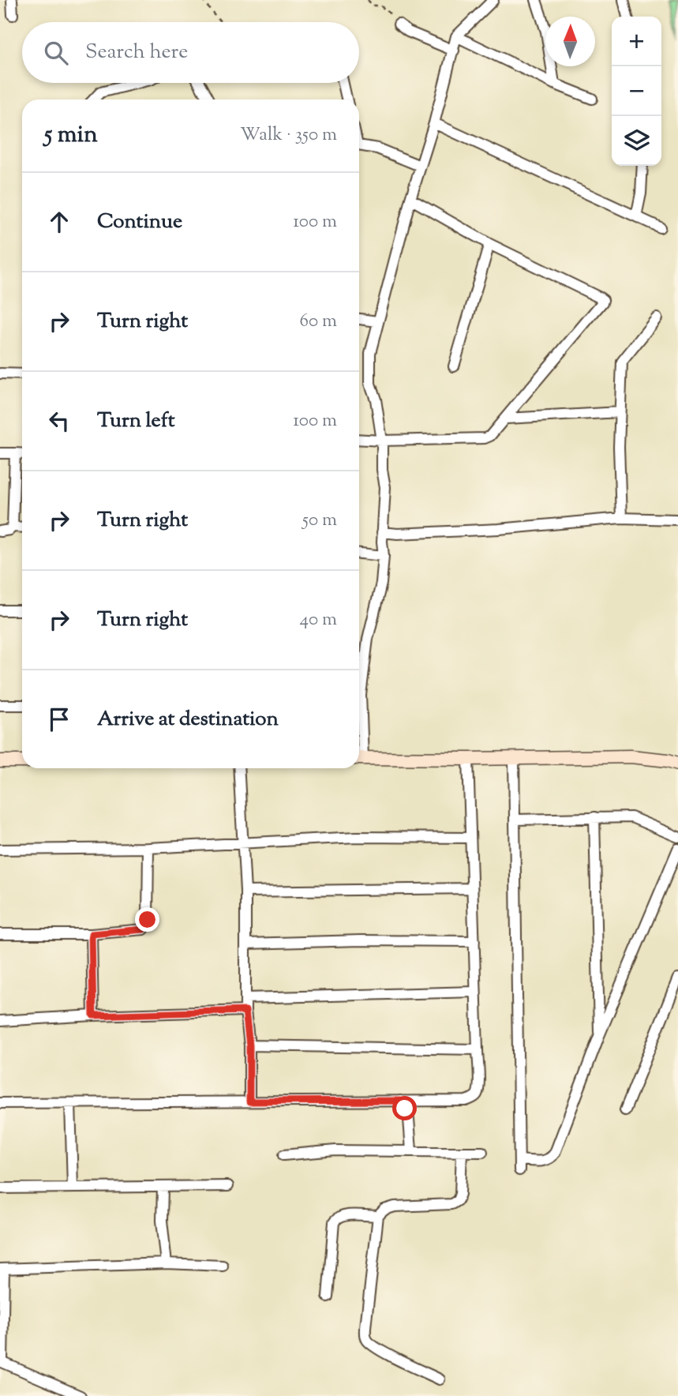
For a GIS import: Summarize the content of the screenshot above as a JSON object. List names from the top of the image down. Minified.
{"north":"top","page":{"map_buttons":["+","−"],"search":"Search here","heading":["5 min","Walk · 350 m"],"list":[["Continue","100 m"],["Turn right","60 m"],["Turn left","100 m"],["Turn right","50 m"],["Turn right","40 m"],"Arrive at destination"]}}
